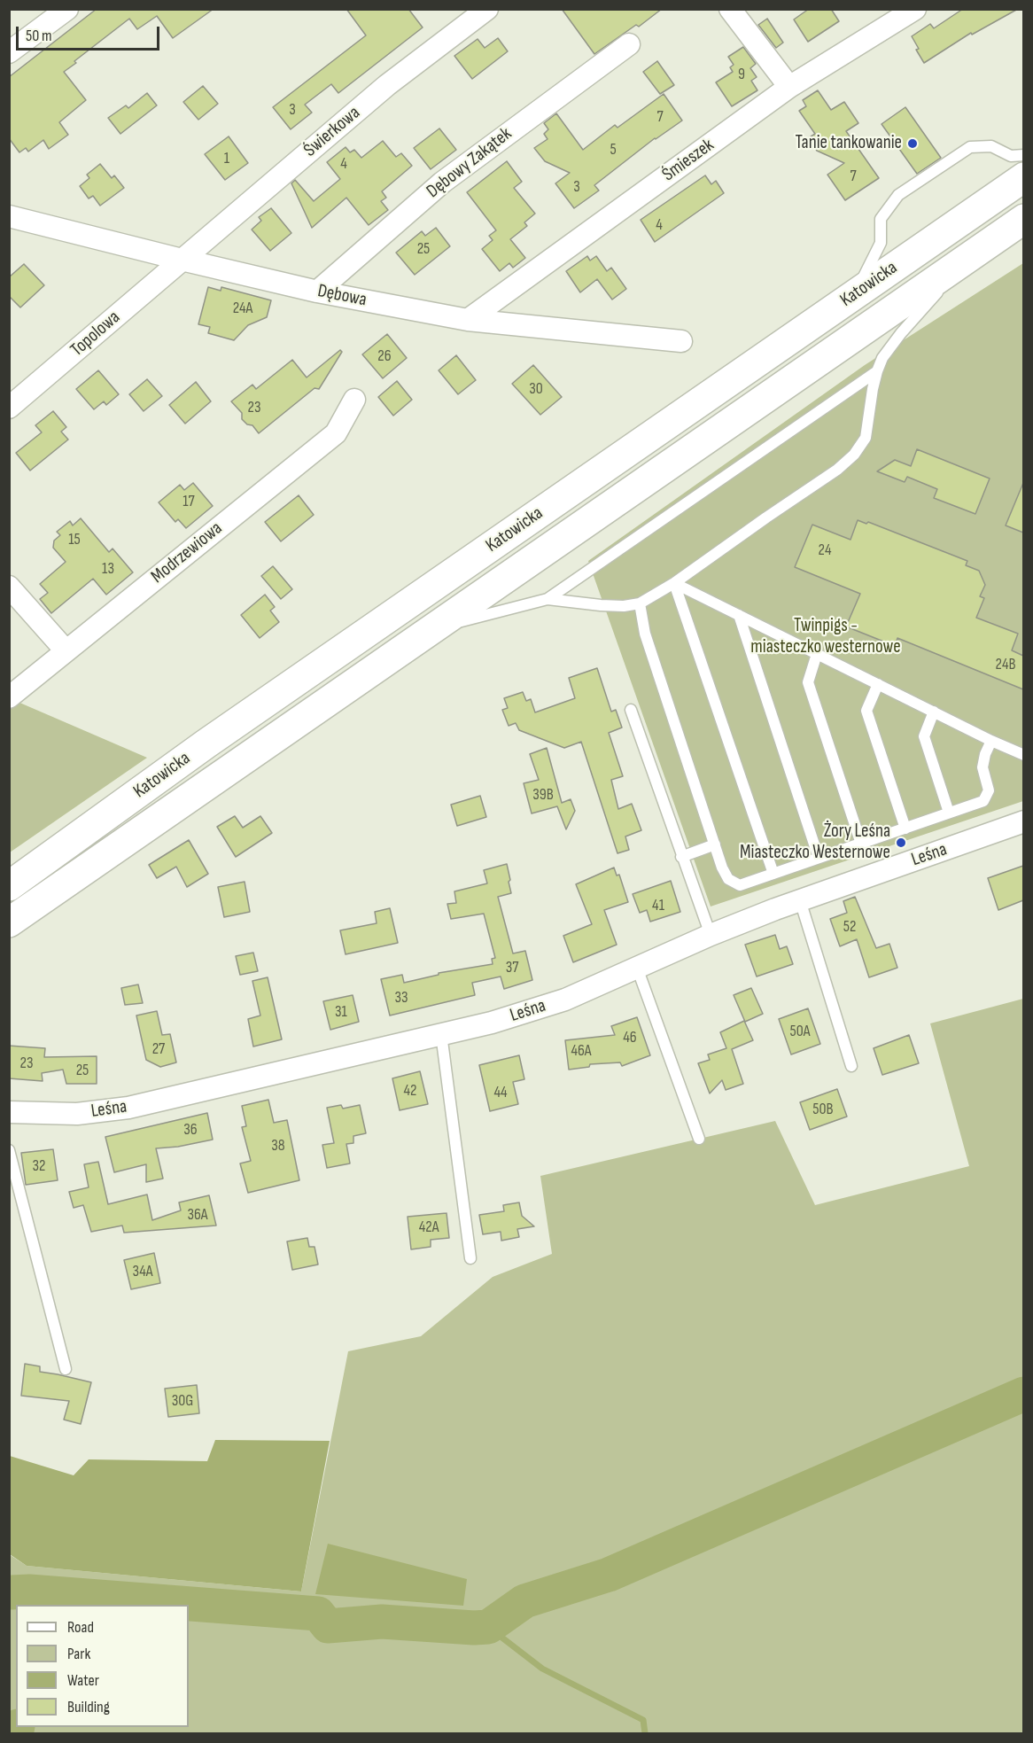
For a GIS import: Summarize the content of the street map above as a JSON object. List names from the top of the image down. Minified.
{"streets":{"main road":["Katowicka"],"street":["Świerkowa","Śmieszek","Dębowy Zakątek","Dębowa","Topolowa","Modrzewiowa","Leśna"]},"crossings":[["Świerkowa","Dębowa"],["Świerkowa","Topolowa"],["Śmieszek","Dębowa"],["Dębowy Zakątek","Dębowa"],["Dębowa","Topolowa"]],"parks":["Twinpigs - miasteczko westernowe"],"places":["Tanie tankowanie","Żory Leśna Miasteczko Westernowe"],"house_numbers":["9","3","7","5","1","4","7","3","4","25","24A","26","30","23","17","15","24","13","24B","39B","41","52","37","33","31","50A","46","27","46A","23","25","42","44","50B","36","38","32","36A","42A","34A","30G"],"legend":["Road","Park","Water","Building"],"scale_bar":"50 m"}
